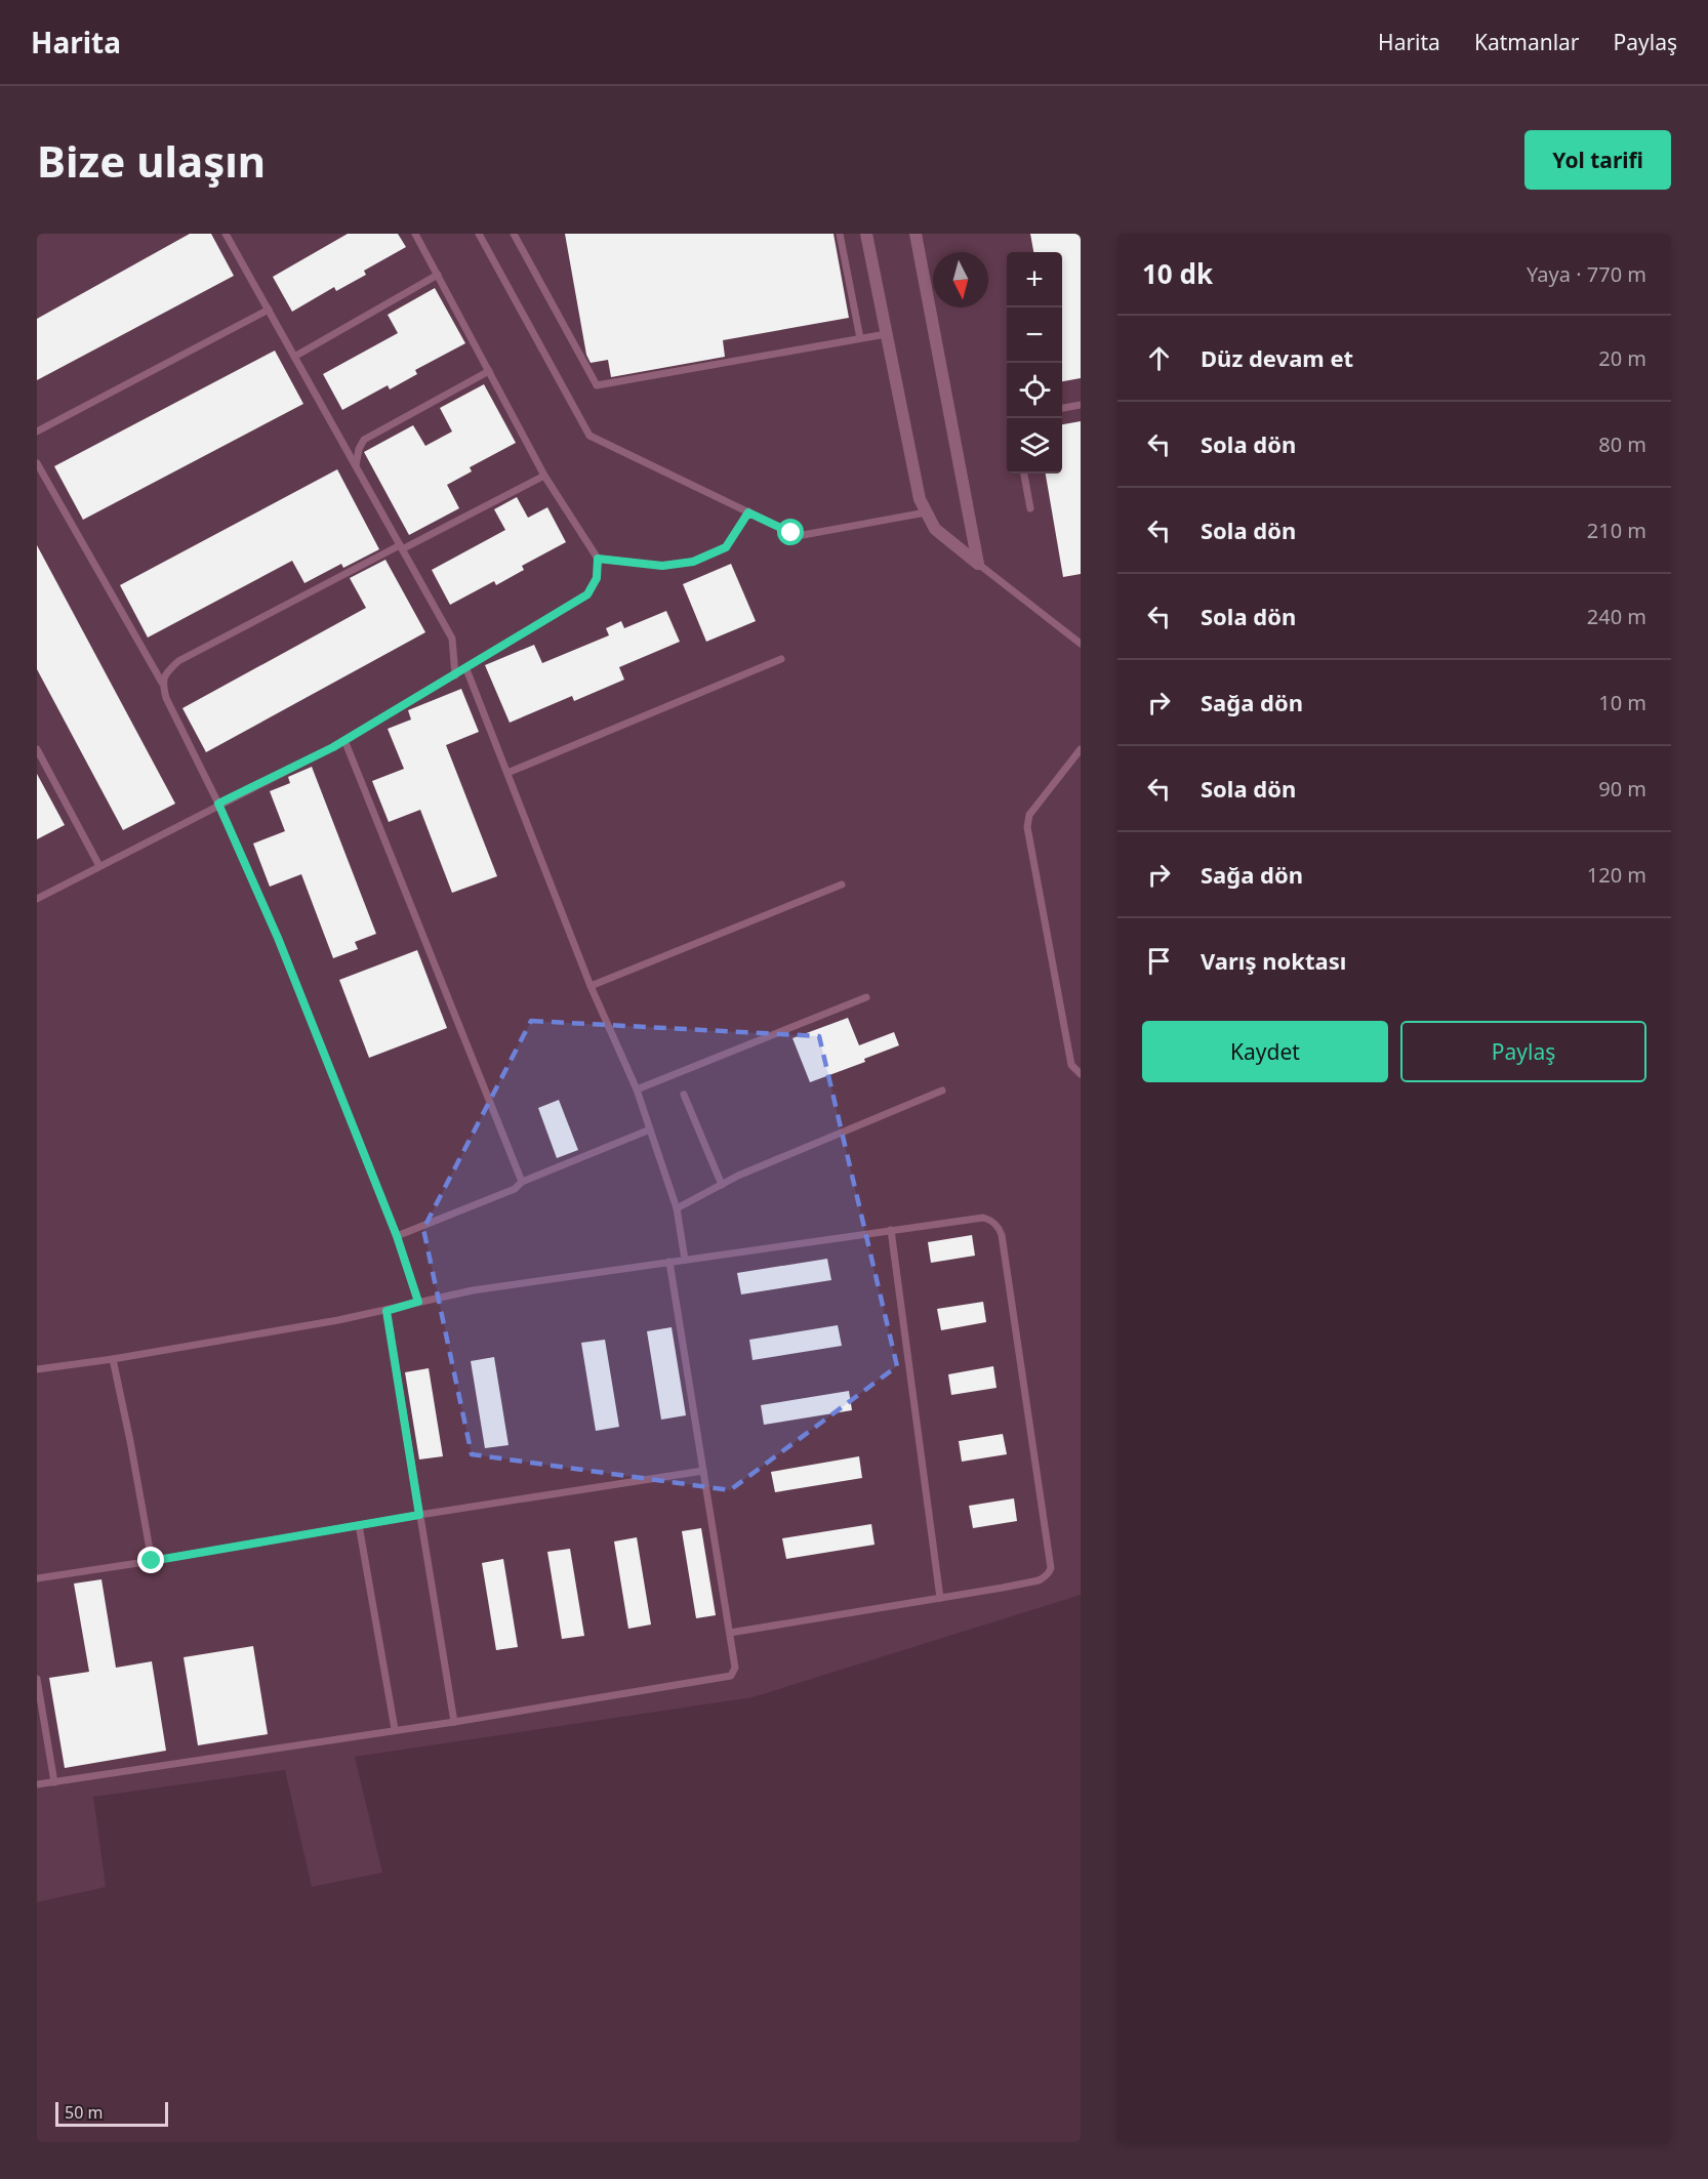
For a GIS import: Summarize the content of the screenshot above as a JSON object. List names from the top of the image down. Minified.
{"scale_bar":"50 m","north":"bottom","page":{"header":"Harita","nav":["Harita","Katmanlar","Paylaş"],"buttons":["Yol tarifi",["Kaydet","Paylaş"]],"title":"Bize ulaşın","heading":["10 dk","Yaya · 770 m"],"map_buttons":["+","−"],"list":[["Düz devam et","20 m"],["Sola dön","80 m"],["Sola dön","210 m"],["Sola dön","240 m"],["Sağa dön","10 m"],["Sola dön","90 m"],["Sağa dön","120 m"],"Varış noktası"],"scale":"50 m"}}
